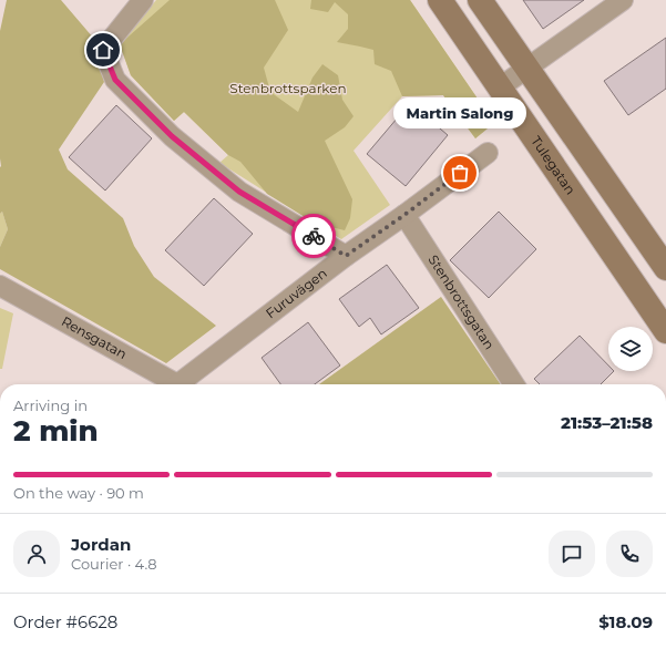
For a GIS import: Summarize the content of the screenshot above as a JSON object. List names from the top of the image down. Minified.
{"streets":{"street":["Tulegatan","Furuvägen","Stenbrottsgatan","Rensgatan"]},"crossings":[["Furuvägen","Stenbrottsgatan"]],"parks":["Stenbrottsparken"],"places":["Martin Salong"],"page":{"bubble":"Martin Salong","heading":["2 min","Arriving in","21:53–21:58"],"panel":["Jordan","Courier · 4.8","Order #6628","$18.09"],"bar":"On the way · 90 m"}}
